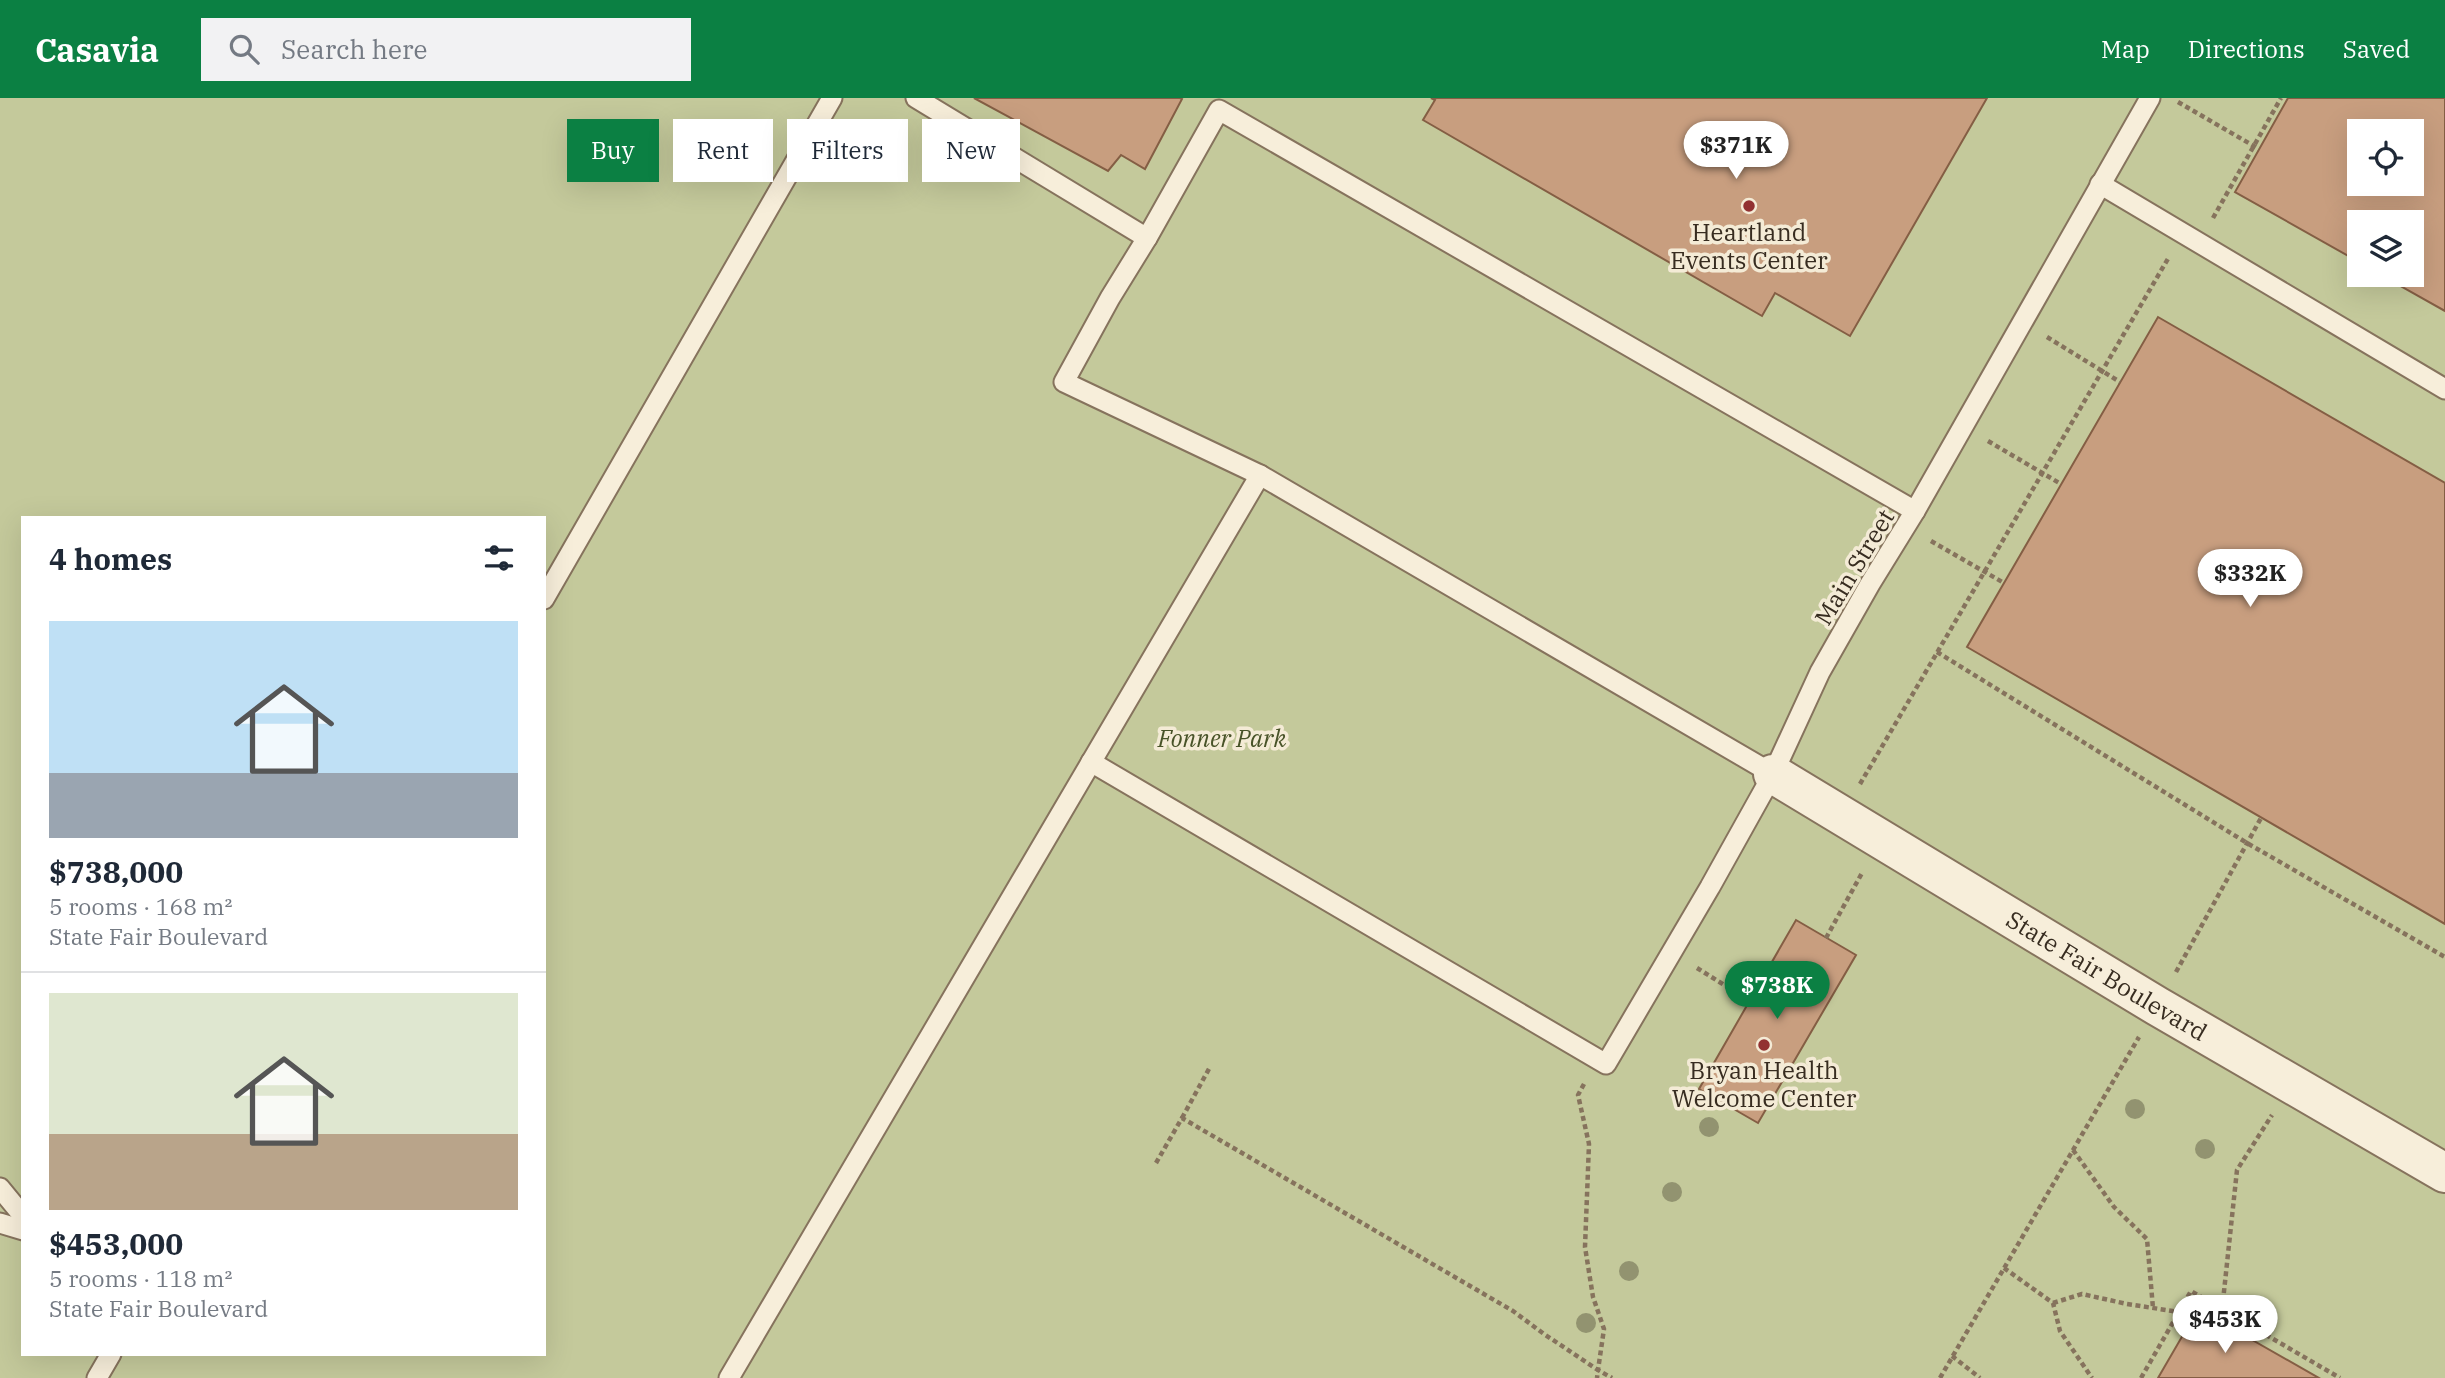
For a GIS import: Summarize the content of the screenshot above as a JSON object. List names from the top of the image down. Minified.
{"streets":{"street":["State Fair Boulevard"],"lane":["Main Street"]},"crossings":[["Main Street","State Fair Boulevard"]],"parks":["Fonner Park"],"places":["Heartland Events Center","Bryan Health Welcome Center"],"page":{"header":"Casavia","search":"Search here","nav":["Map","Directions","Saved"],"chip":["Buy","Rent","Filters","New"],"price":["$371K","$332K","$738K","$453K"],"heading":"4 homes","list":[{"name":"$738,000","note":"5 rooms · 168 m² · State Fair Boulevard"},{"name":"$453,000","note":"5 rooms · 118 m² · State Fair Boulevard"}]}}
